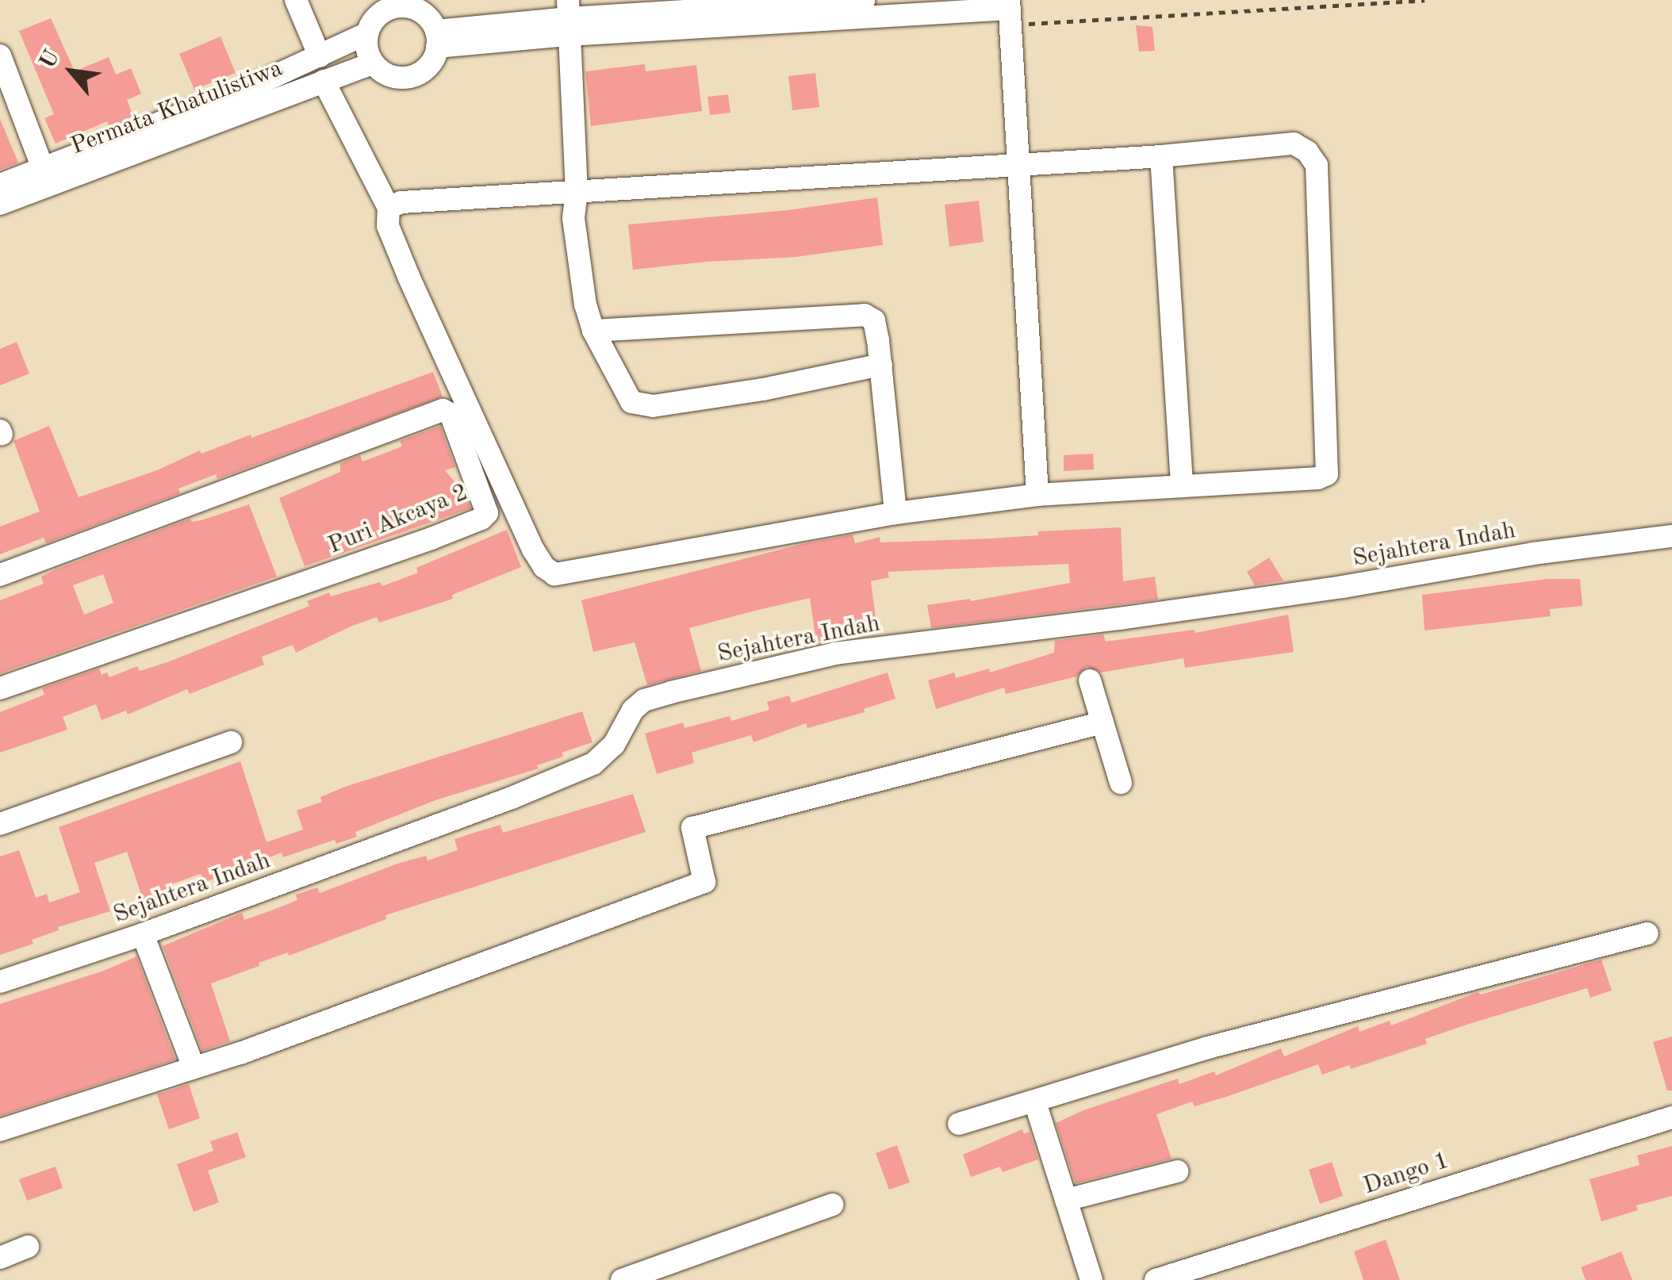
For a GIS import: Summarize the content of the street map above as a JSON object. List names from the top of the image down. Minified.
{"streets":{"street":["Permata Khatulistiwa","Puri Akcaya 2","Sejahtera Indah","Dango 1"]},"north":"top left"}
